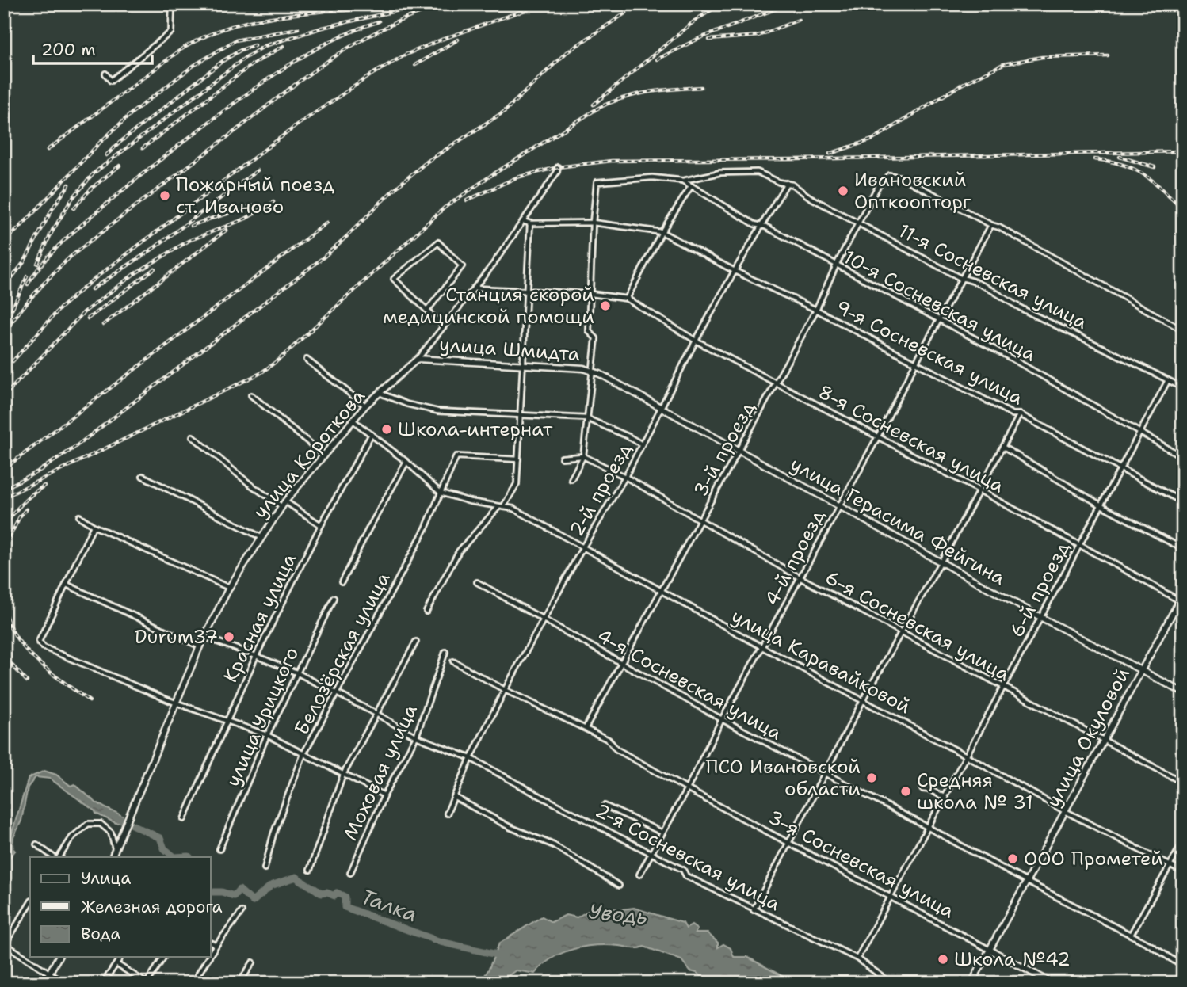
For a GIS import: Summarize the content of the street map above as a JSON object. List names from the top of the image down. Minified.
{"streets":{"main road":["улица Шмидта","улица Короткова","улица Герасима Фейгина","улица Окуловой","3-я Сосневская улица"],"street":["11-я Сосневская улица","10-я Сосневская улица","9-я Сосневская улица","8-я Сосневская улица","3-й проезд","2-й проезд","4-й проезд","6-й проезд","Красная улица","6-я Сосневская улица","Белозёрская улица","улица Каравайковой","4-я Сосневская улица","улица Урицкого","Моховая улица","2-я Сосневская улица"]},"crossings":[["11-я Сосневская улица","10-я Сосневская улица"],["11-я Сосневская улица","3-й проезд"],["11-я Сосневская улица","2-й проезд"],["11-я Сосневская улица","4-й проезд"],["11-я Сосневская улица","6-й проезд"],["10-я Сосневская улица","3-й проезд"],["10-я Сосневская улица","2-й проезд"],["10-я Сосневская улица","4-й проезд"],["10-я Сосневская улица","6-й проезд"],["улица Шмидта","улица Короткова"],["улица Шмидта","улица Герасима Фейгина"],["9-я Сосневская улица","3-й проезд"],["9-я Сосневская улица","2-й проезд"],["9-я Сосневская улица","4-й проезд"],["9-я Сосневская улица","6-й проезд"],["8-я Сосневская улица","3-й проезд"],["8-я Сосневская улица","2-й проезд"],["8-я Сосневская улица","4-й проезд"],["8-я Сосневская улица","6-й проезд"],["8-я Сосневская улица","улица Окуловой"],["3-й проезд","улица Герасима Фейгина"],["3-й проезд","4-й проезд"],["3-й проезд","6-я Сосневская улица"],["3-й проезд","улица Каравайковой"],["3-й проезд","4-я Сосневская улица"],["3-й проезд","3-я Сосневская улица"],["улица Короткова","2-я Сосневская улица"],["2-й проезд","улица Герасима Фейгина"],["2-й проезд","6-я Сосневская улица"],["2-й проезд","улица Каравайковой"],["2-й проезд","4-я Сосневская улица"],["2-й проезд","2-я Сосневская улица"],["2-й проезд","3-я Сосневская улица"],["улица Герасима Фейгина","4-й проезд"],["улица Герасима Фейгина","6-й проезд"],["улица Герасима Фейгина","улица Окуловой"],["4-й проезд","6-я Сосневская улица"],["4-й проезд","улица Каравайковой"],["4-й проезд","4-я Сосневская улица"],["4-й проезд","2-я Сосневская улица"],["4-й проезд","3-я Сосневская улица"],["6-й проезд","6-я Сосневская улица"],["6-й проезд","улица Каравайковой"],["6-й проезд","4-я Сосневская улица"],["6-й проезд","2-я Сосневская улица"],["6-й проезд","3-я Сосневская улица"],["Красная улица","2-я Сосневская улица"],["6-я Сосневская улица","улица Окуловой"],["Белозёрская улица","улица Каравайковой"],["Белозёрская улица","2-я Сосневская улица"],["улица Каравайковой","улица Окуловой"],["4-я Сосневская улица","улица Окуловой"],["улица Урицкого","2-я Сосневская улица"],["улица Окуловой","3-я Сосневская улица"],["Моховая улица","2-я Сосневская улица"]],"water":["Талка","Уводь"],"places":["Ивановский Опткоопторг","Пожарный поезд ст. Иваново","Станция скорой медицинской помощи","Школа-интернат","Durum37","ПСО Ивановской области","Средняя школа № 31","ООО Прометей","Школа №42"],"legend":["Улица","Железная дорога","Вода"],"scale_bar":"200 m"}
